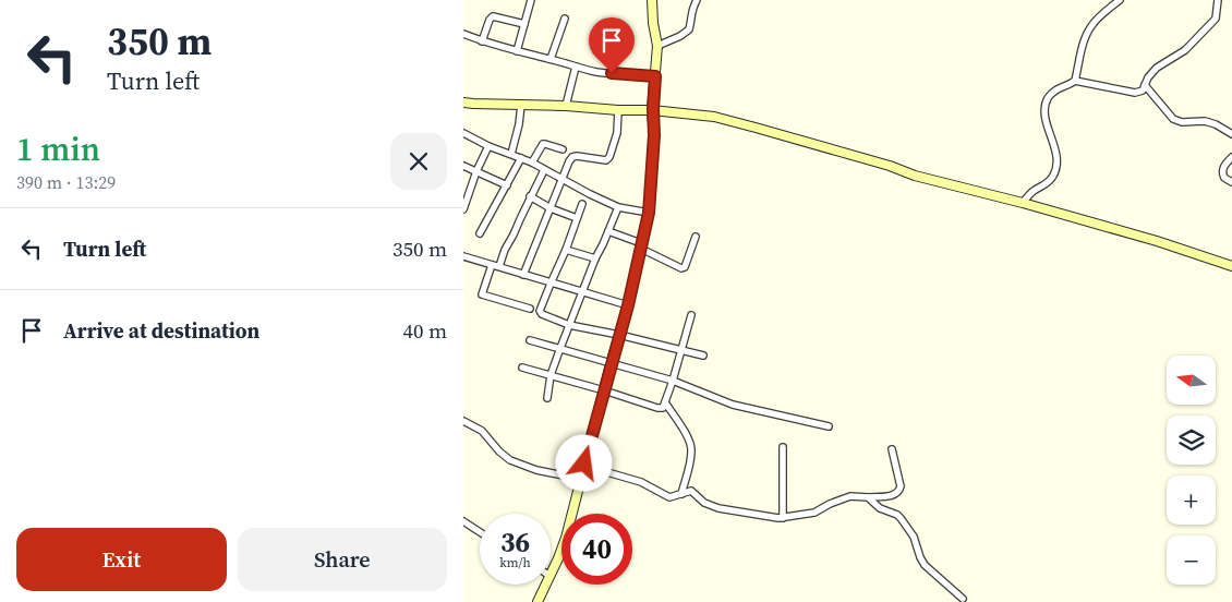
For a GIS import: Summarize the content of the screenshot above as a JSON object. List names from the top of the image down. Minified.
{"north":"left","page":{"turn":["350 m","Turn left"],"heading":["1 min","390 m · 13:29"],"list":[{"name":"Turn left","value":"350 m"},{"name":"Arrive at destination","value":"40 m"}],"map_buttons":["+","−"],"speed":"36 km/h","limit":"40","buttons":["Exit","Share"]}}
